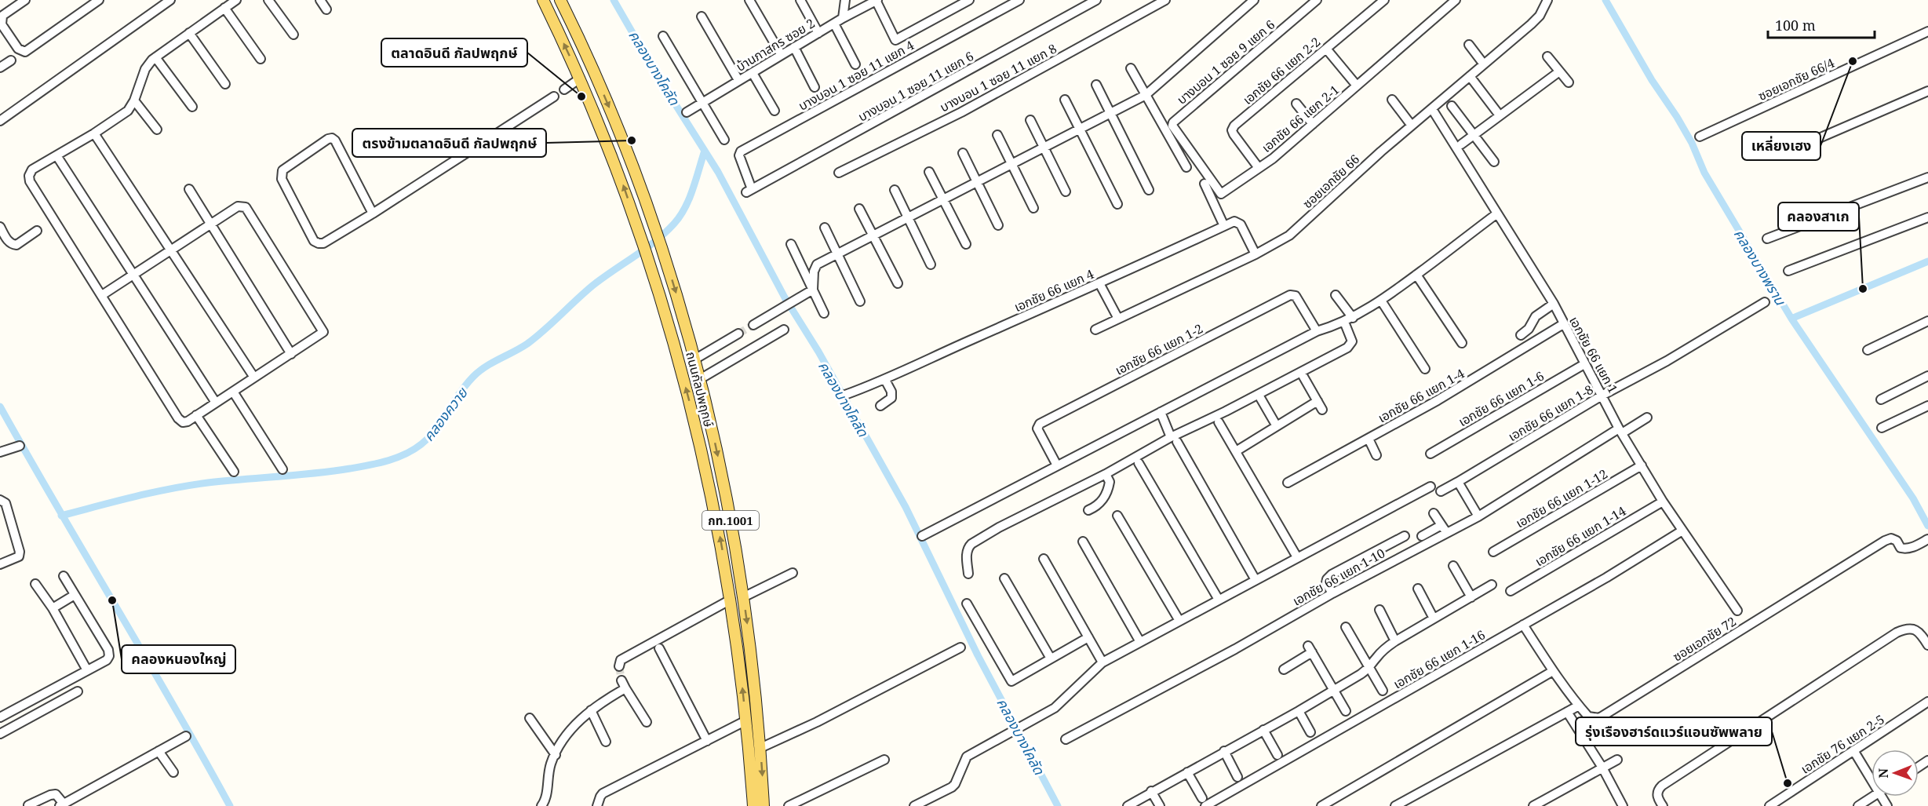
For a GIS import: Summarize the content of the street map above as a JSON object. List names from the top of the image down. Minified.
{"streets":{"main road":["ถนนกัลปพฤกษ์","กท.1001"],"street":["บ้านภาสกร ซอย 2","บางบอน 1 ซอย 9 แยก 6","เอกชัย 66 แยก 2-2","บางบอน 1 ซอย 11 แยก 4","บางบอน 1 ซอย 11 แยก 8","ซอยเอกชัย 66/4","บางบอน 1 ซอย 11 แยก 6","เอกชัย 66 แยก 2-1","ซอยเอกชัย 66","เอกชัย 66 แยก 4","เอกชัย 66 แยก 1-2","เอกชัย 66 แยก 1","เอกชัย 66 แยก 1-4","เอกชัย 66 แยก 1-6","เอกชัย 66 แยก 1-8","เอกชัย 66 แยก 1-12","เอกชัย 66 แยก 1-14","เอกชัย 66 แยก 1-10","ซอยเอกชัย 72","เอกชัย 66 แยก 1-16","เอกชัย 76 แยก 2-5"]},"crossings":[["บางบอน 1 ซอย 9 แยก 6","เอกชัย 66 แยก 2-1"],["เอกชัย 66 แยก 2-2","เอกชัย 66 แยก 2-1"],["บางบอน 1 ซอย 11 แยก 4","บางบอน 1 ซอย 11 แยก 6"],["ซอยเอกชัย 66","เอกชัย 66 แยก 1"],["เอกชัย 66 แยก 1","เอกชัย 66 แยก 1-4"],["เอกชัย 66 แยก 1","เอกชัย 66 แยก 1-6"],["เอกชัย 66 แยก 1","เอกชัย 66 แยก 1-8"],["เอกชัย 66 แยก 1","เอกชัย 66 แยก 1-12"],["เอกชัย 66 แยก 1","เอกชัย 66 แยก 1-14"],["เอกชัย 66 แยก 1","เอกชัย 66 แยก 1-10"],["เอกชัย 66 แยก 1","เอกชัย 66 แยก 1-16"],["ซอยเอกชัย 72","เอกชัย 66 แยก 1-16"]],"water":["คลองบางโคลัด","คลองบางพราน","คลองควาย"],"places":["เหลี่ยงเฮง","ตลาดอินดี กัลปพฤกษ์","ตรงข้ามตลาดอินดี กัลปพฤกษ์","คลองสาเก","คลองหนองใหญ่","รุ่งเรืองฮาร์ดแวร์แอนซัพพลาย"],"scale_bar":"100 m","north":"left"}
